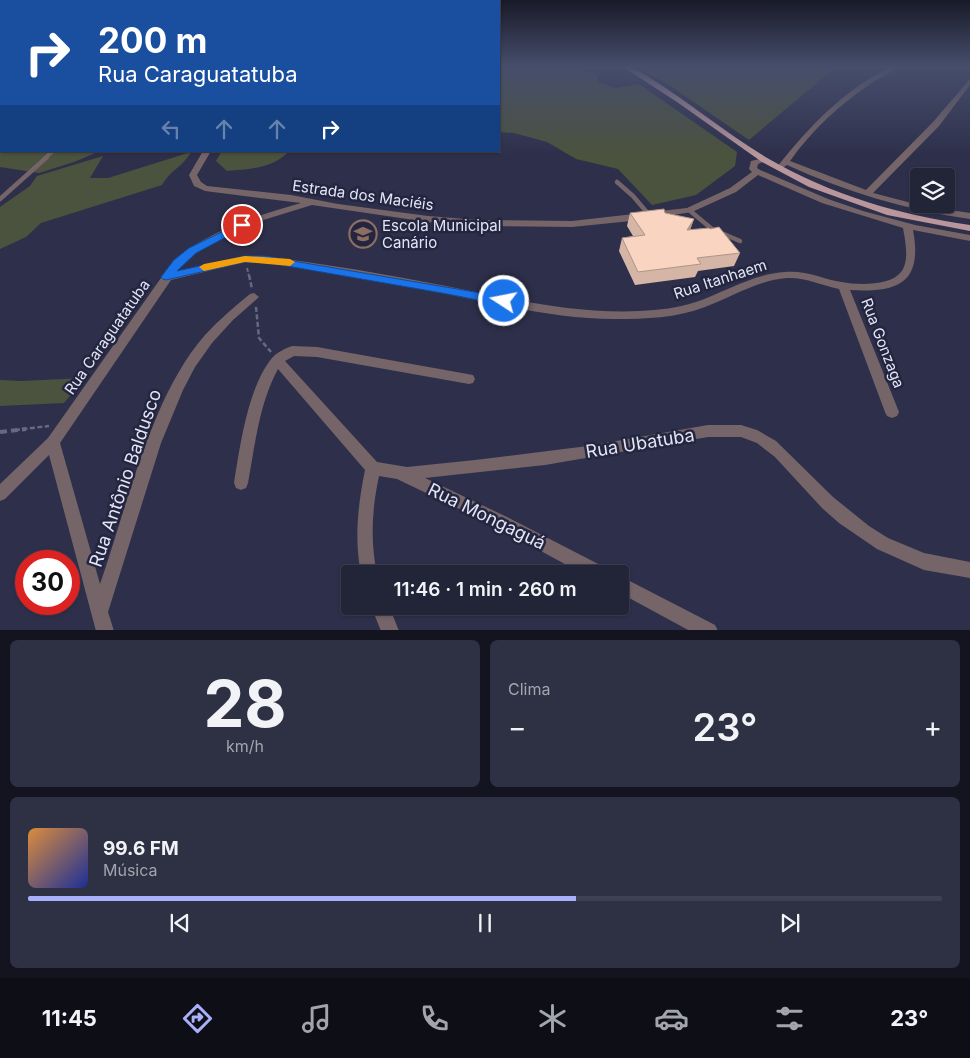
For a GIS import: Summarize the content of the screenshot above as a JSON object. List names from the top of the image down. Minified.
{"streets":{"street":["Estrada dos Maciéis","Rua Itanhaem","Rua Caraguatatuba","Rua Gonzaga","Rua Ubatuba","Rua Antônio Baldusco","Rua Mongaguá"]},"crossings":[["Estrada dos Maciéis","Rua Caraguatatuba"],["Rua Itanhaem","Rua Caraguatatuba"],["Rua Itanhaem","Rua Gonzaga"],["Rua Ubatuba","Rua Mongaguá"]],"places":{"school or university":["Escola Municipal Canário"]},"page":{"turn":["200 m","Rua Caraguatatuba"],"limit":"30","trip":"11:46 · 1 min · 260 m","tile":[["28","km/h"],"Clima"],"heat":["−","23°","+"],"song":["99.6 FM","Música"],"tabs":["11:45","23°"]}}
